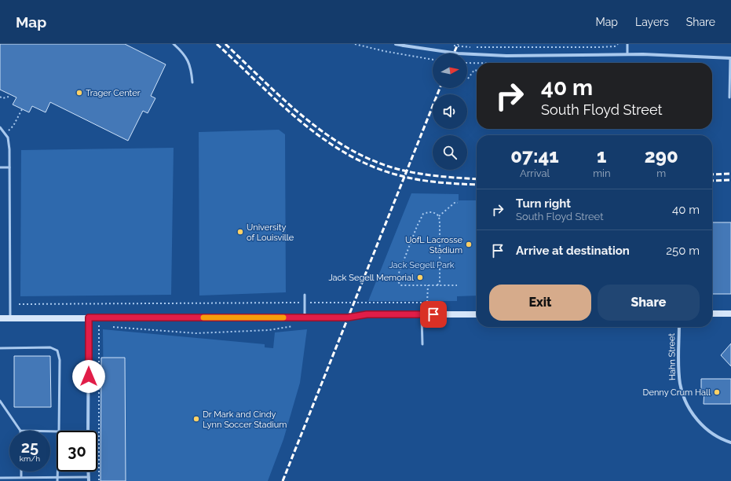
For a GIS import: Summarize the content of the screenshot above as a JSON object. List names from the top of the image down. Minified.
{"streets":{"street":["Hahn Street"]},"parks":["Jack Segell Park"],"places":["Trager Center","University of Louisville","UofL Lacrosse Stadium","Jack Segell Memorial","Denny Crum Hall","Dr Mark and Cindy Lynn Soccer Stadium"],"north":"right","page":{"header":"Map","nav":["Map","Layers","Share"],"turn":["40 m","South Floyd Street"],"eta":["07:41","Arrival","1","min","290","m"],"list":[{"name":"Turn right","note":"South Floyd Street","value":"40 m"},{"name":"Arrive at destination","value":"250 m"}],"buttons":["Exit","Share"],"speed":"25 km/h","limit":"30"}}
